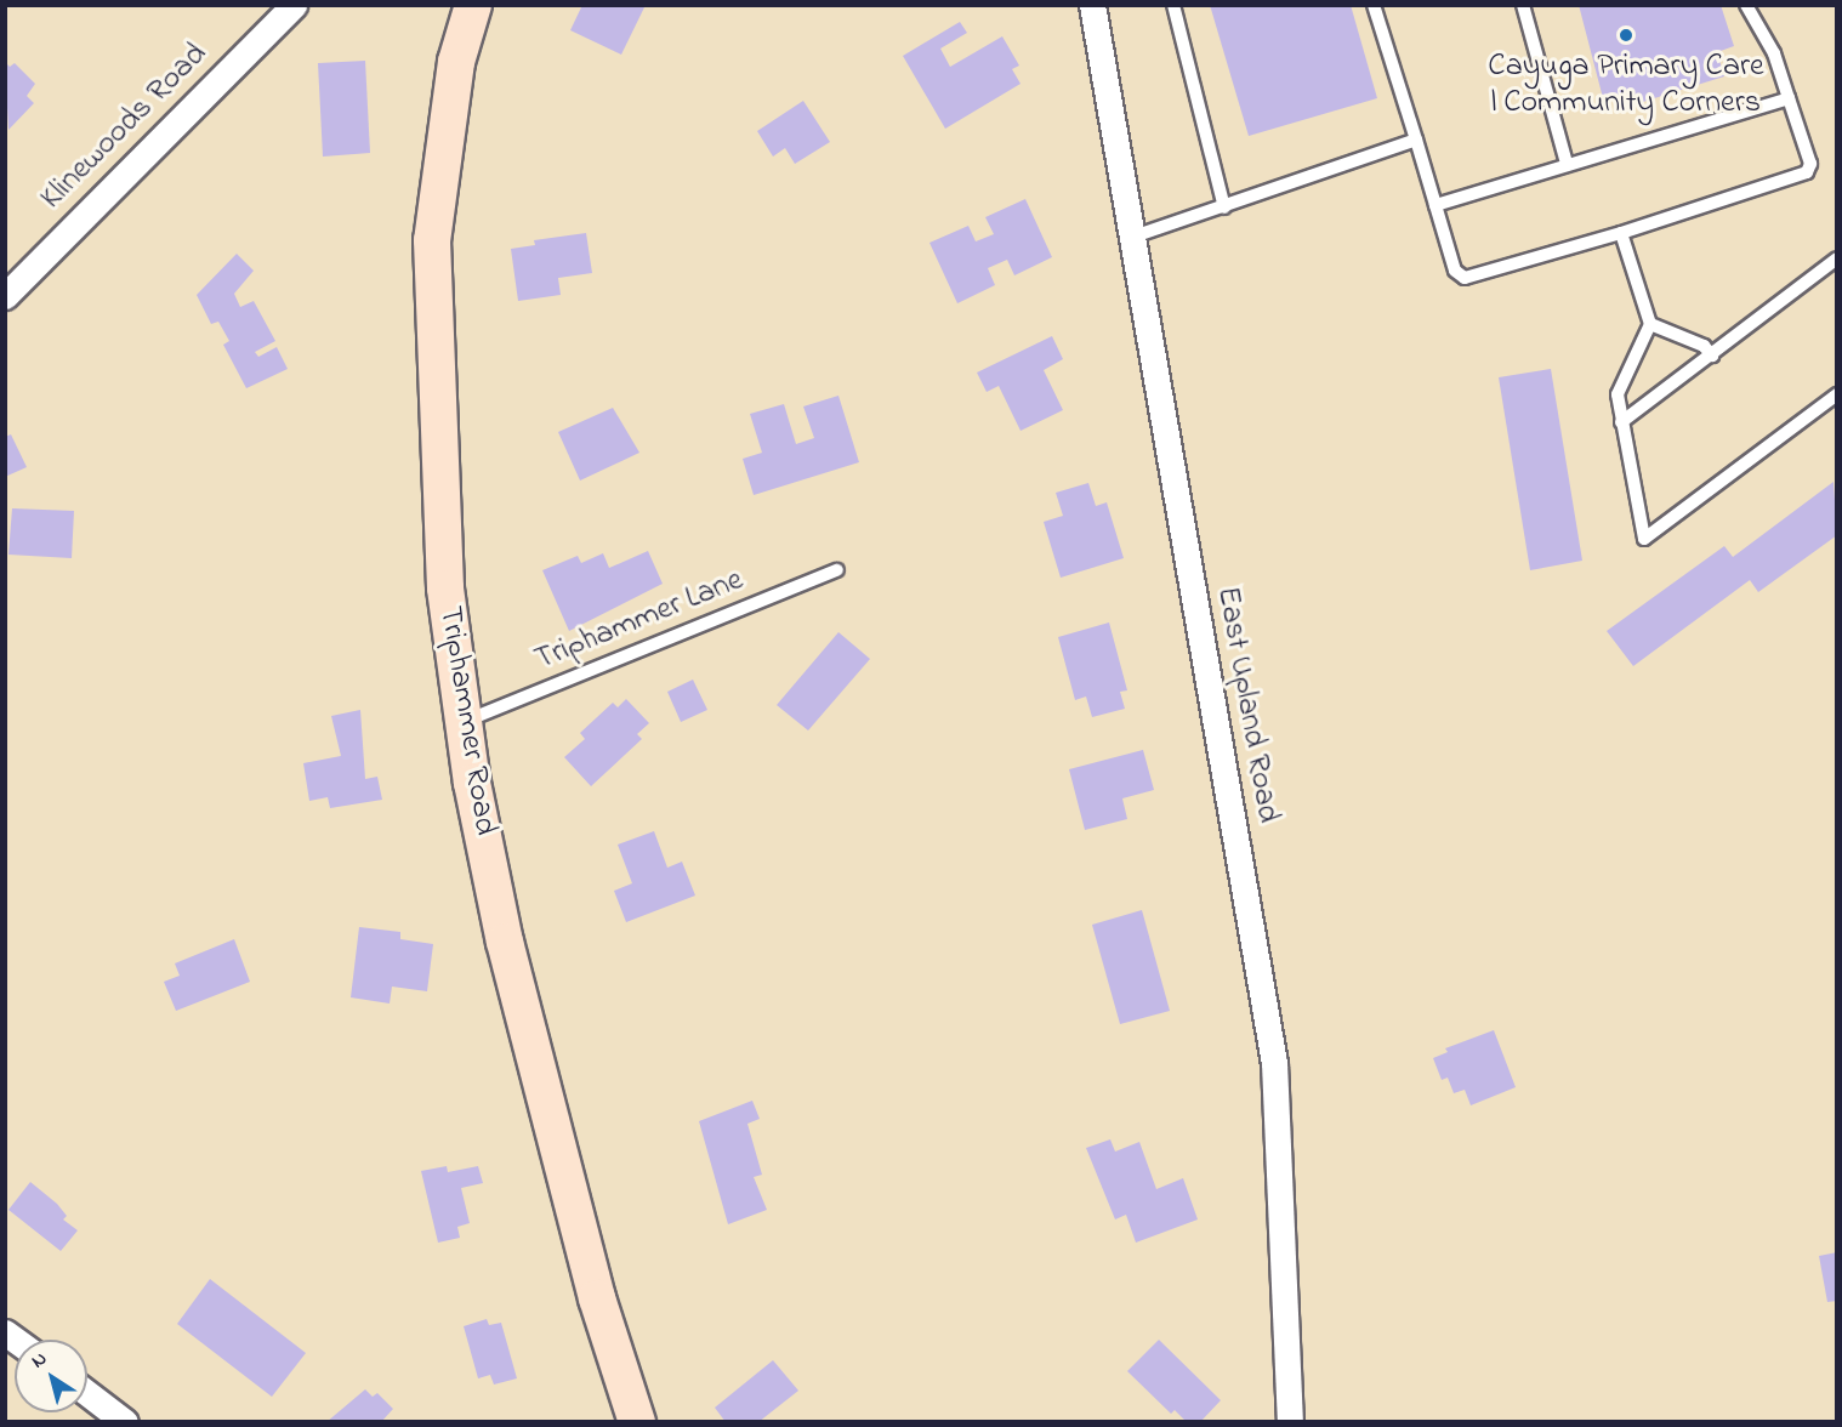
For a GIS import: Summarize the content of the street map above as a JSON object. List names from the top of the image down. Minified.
{"streets":{"street":["Klinewoods Road","East Upland Road","Triphammer Road"],"lane":["Triphammer Lane"]},"crossings":[["Triphammer Lane","Triphammer Road"]],"places":["Cayuga Primary Care | Community Corners"],"north":"top left"}
